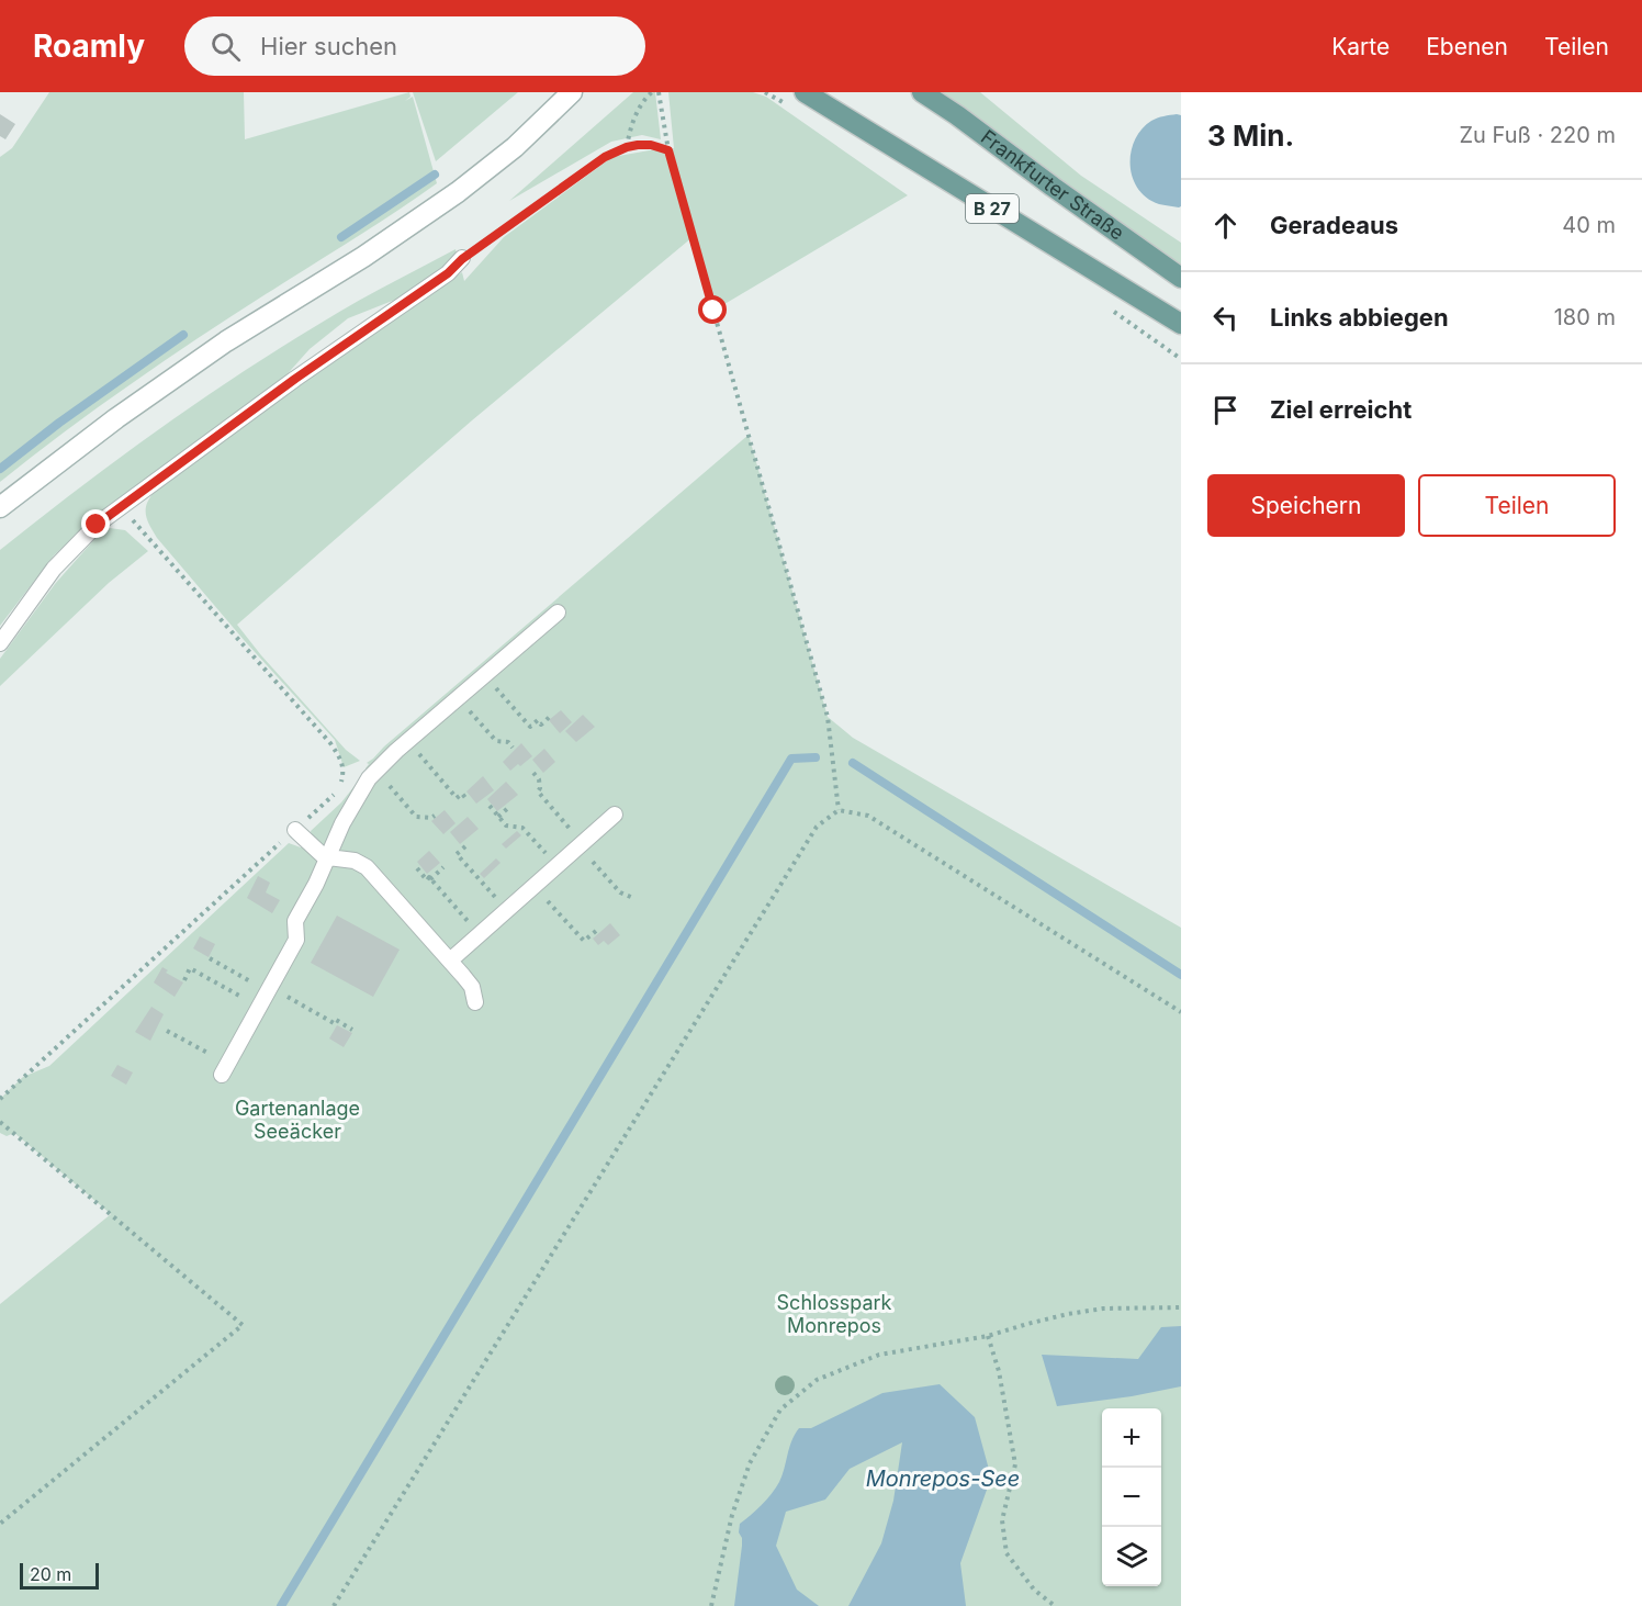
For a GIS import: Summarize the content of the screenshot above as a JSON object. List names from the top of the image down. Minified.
{"streets":{"main road":["Frankfurter Straße","B 27"]},"water":["Monrepos-See"],"parks":["Gartenanlage Seeäcker","Schlosspark Monrepos"],"scale_bar":"20 m","page":{"header":"Roamly","search":"Hier suchen","nav":["Karte","Ebenen","Teilen"],"heading":["3 Min.","Zu Fuß · 220 m"],"list":[["Geradeaus","40 m"],["Links abbiegen","180 m"],"Ziel erreicht"],"buttons":["Speichern","Teilen"],"map_buttons":["+","−"],"scale":"20 m"}}
